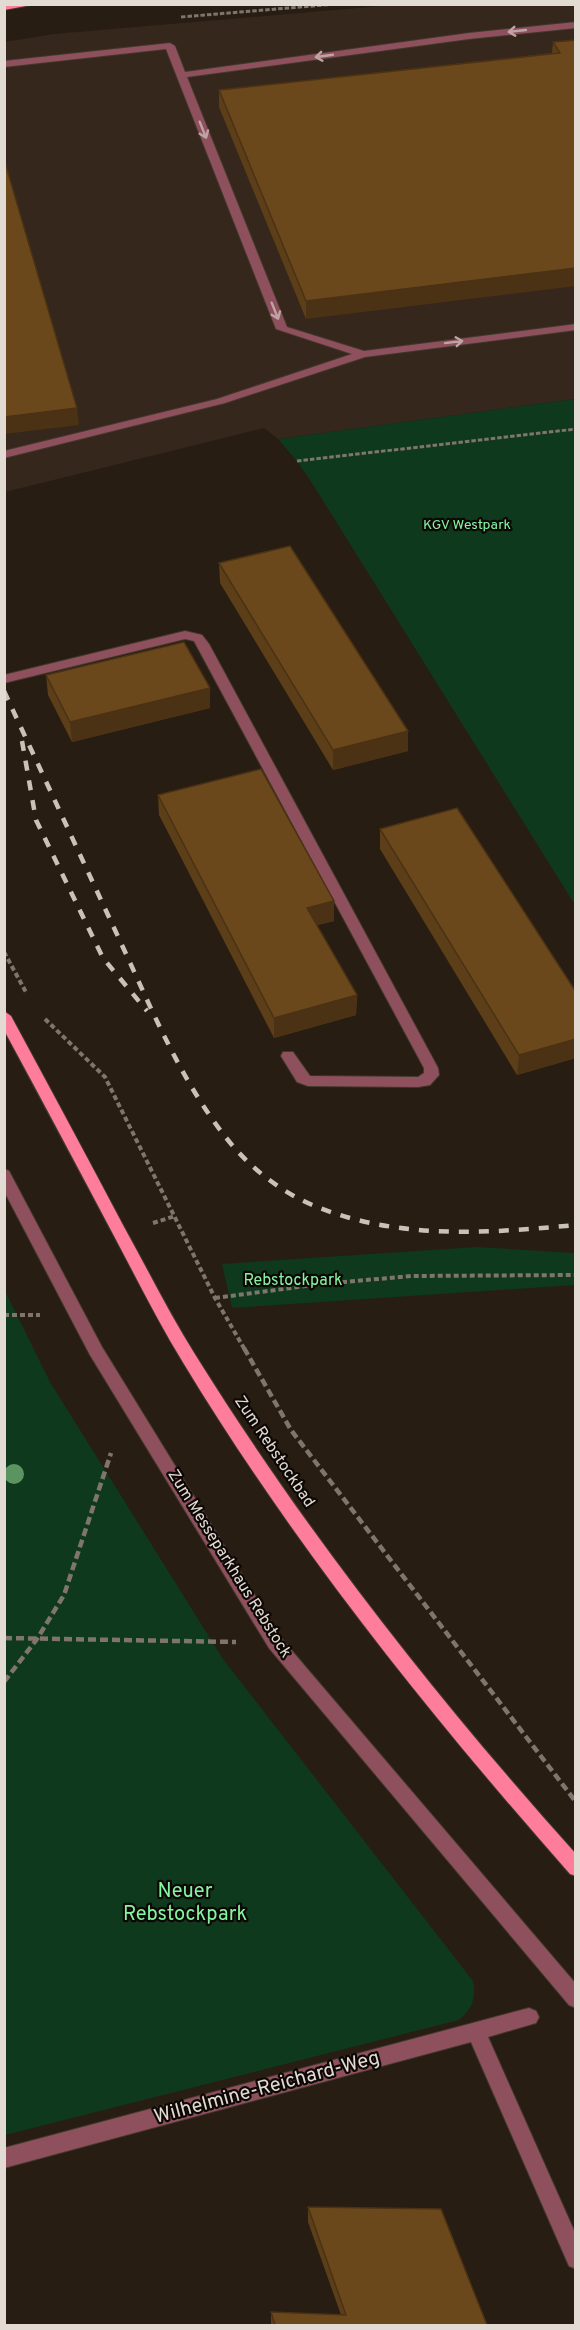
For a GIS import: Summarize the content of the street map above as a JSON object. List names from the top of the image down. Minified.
{"streets":{"main road":["Zum Rebstockbad"],"street":["Zum Messeparkhaus Rebstock","Wilhelmine-Reichard-Weg"]},"parks":["KGV Westpark","Rebstockpark","Neuer Rebstockpark"]}
